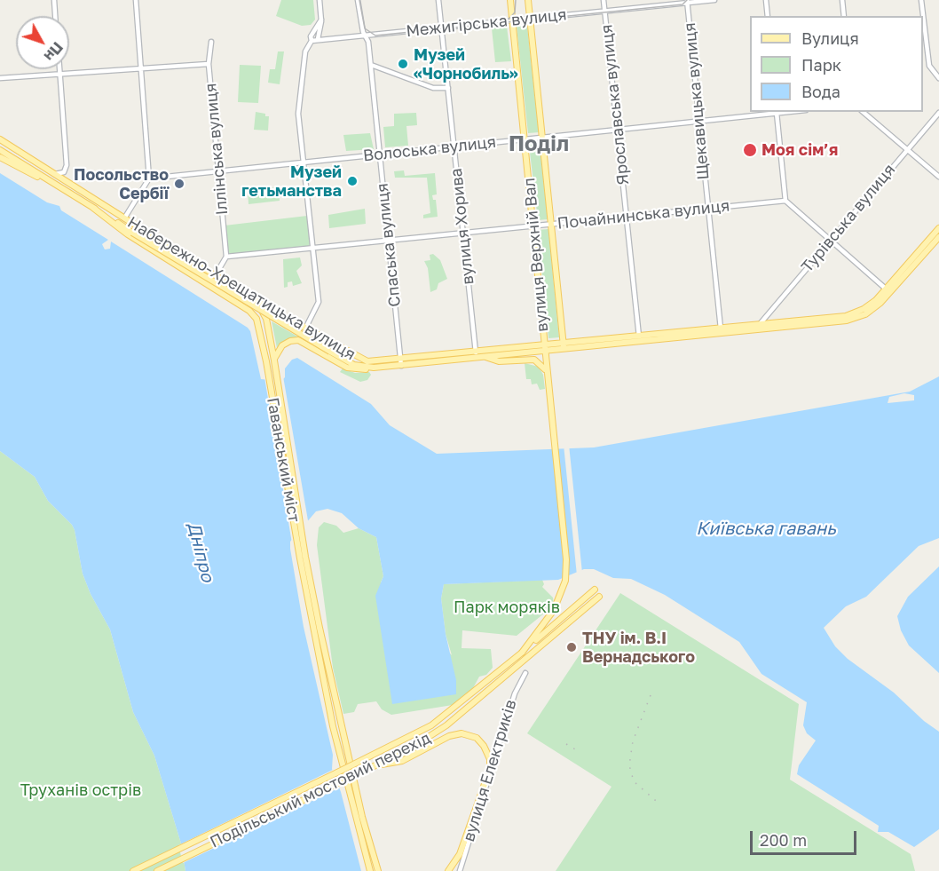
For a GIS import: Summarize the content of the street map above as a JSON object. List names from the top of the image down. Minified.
{"streets":{"main road":["вулиця Верхній Вал","Набережно-Хрещатицька вулиця","Гаванський міст","Подільський мостовий перехід"],"street":["Межигірська вулиця","Щекавицька вулиця","Ярославська вулиця","Іллінська вулиця","Волоська вулиця","Почайнинська вулиця","Турівська вулиця","вулиця Хорива","Спаська вулиця","вулиця Електриків"]},"crossings":[["Межигірська вулиця","Щекавицька вулиця"],["Межигірська вулиця","Ярославська вулиця"],["Межигірська вулиця","вулиця Хорива"],["Межигірська вулиця","Спаська вулиця"],["Межигірська вулиця","вулиця Верхній Вал"],["Щекавицька вулиця","Волоська вулиця"],["Щекавицька вулиця","Почайнинська вулиця"],["Щекавицька вулиця","Набережно-Хрещатицька вулиця"],["Ярославська вулиця","Волоська вулиця"],["Ярославська вулиця","Почайнинська вулиця"],["Ярославська вулиця","Набережно-Хрещатицька вулиця"],["Іллінська вулиця","Волоська вулиця"],["Іллінська вулиця","Почайнинська вулиця"],["Волоська вулиця","вулиця Хорива"],["Волоська вулиця","Спаська вулиця"],["Волоська вулиця","вулиця Верхній Вал"],["Почайнинська вулиця","вулиця Хорива"],["Почайнинська вулиця","Спаська вулиця"],["Почайнинська вулиця","вулиця Верхній Вал"],["Турівська вулиця","Набережно-Хрещатицька вулиця"],["вулиця Хорива","Набережно-Хрещатицька вулиця"],["Спаська вулиця","Набережно-Хрещатицька вулиця"],["вулиця Верхній Вал","Набережно-Хрещатицька вулиця"],["вулиця Верхній Вал","Подільський мостовий перехід"],["Набережно-Хрещатицька вулиця","Гаванський міст"]],"districts":["Поділ"],"water":["Київська гавань","Дніпро"],"parks":["Парк моряків","Труханів острів"],"places":["Музей «Чорнобиль»","Моя сім’я","Музей гетьманства","Посольство Сербії","ТНУ ім. В.І Вернадського"],"legend":["Вулиця","Парк","Вода"],"scale_bar":"200 m","north":"bottom right"}
